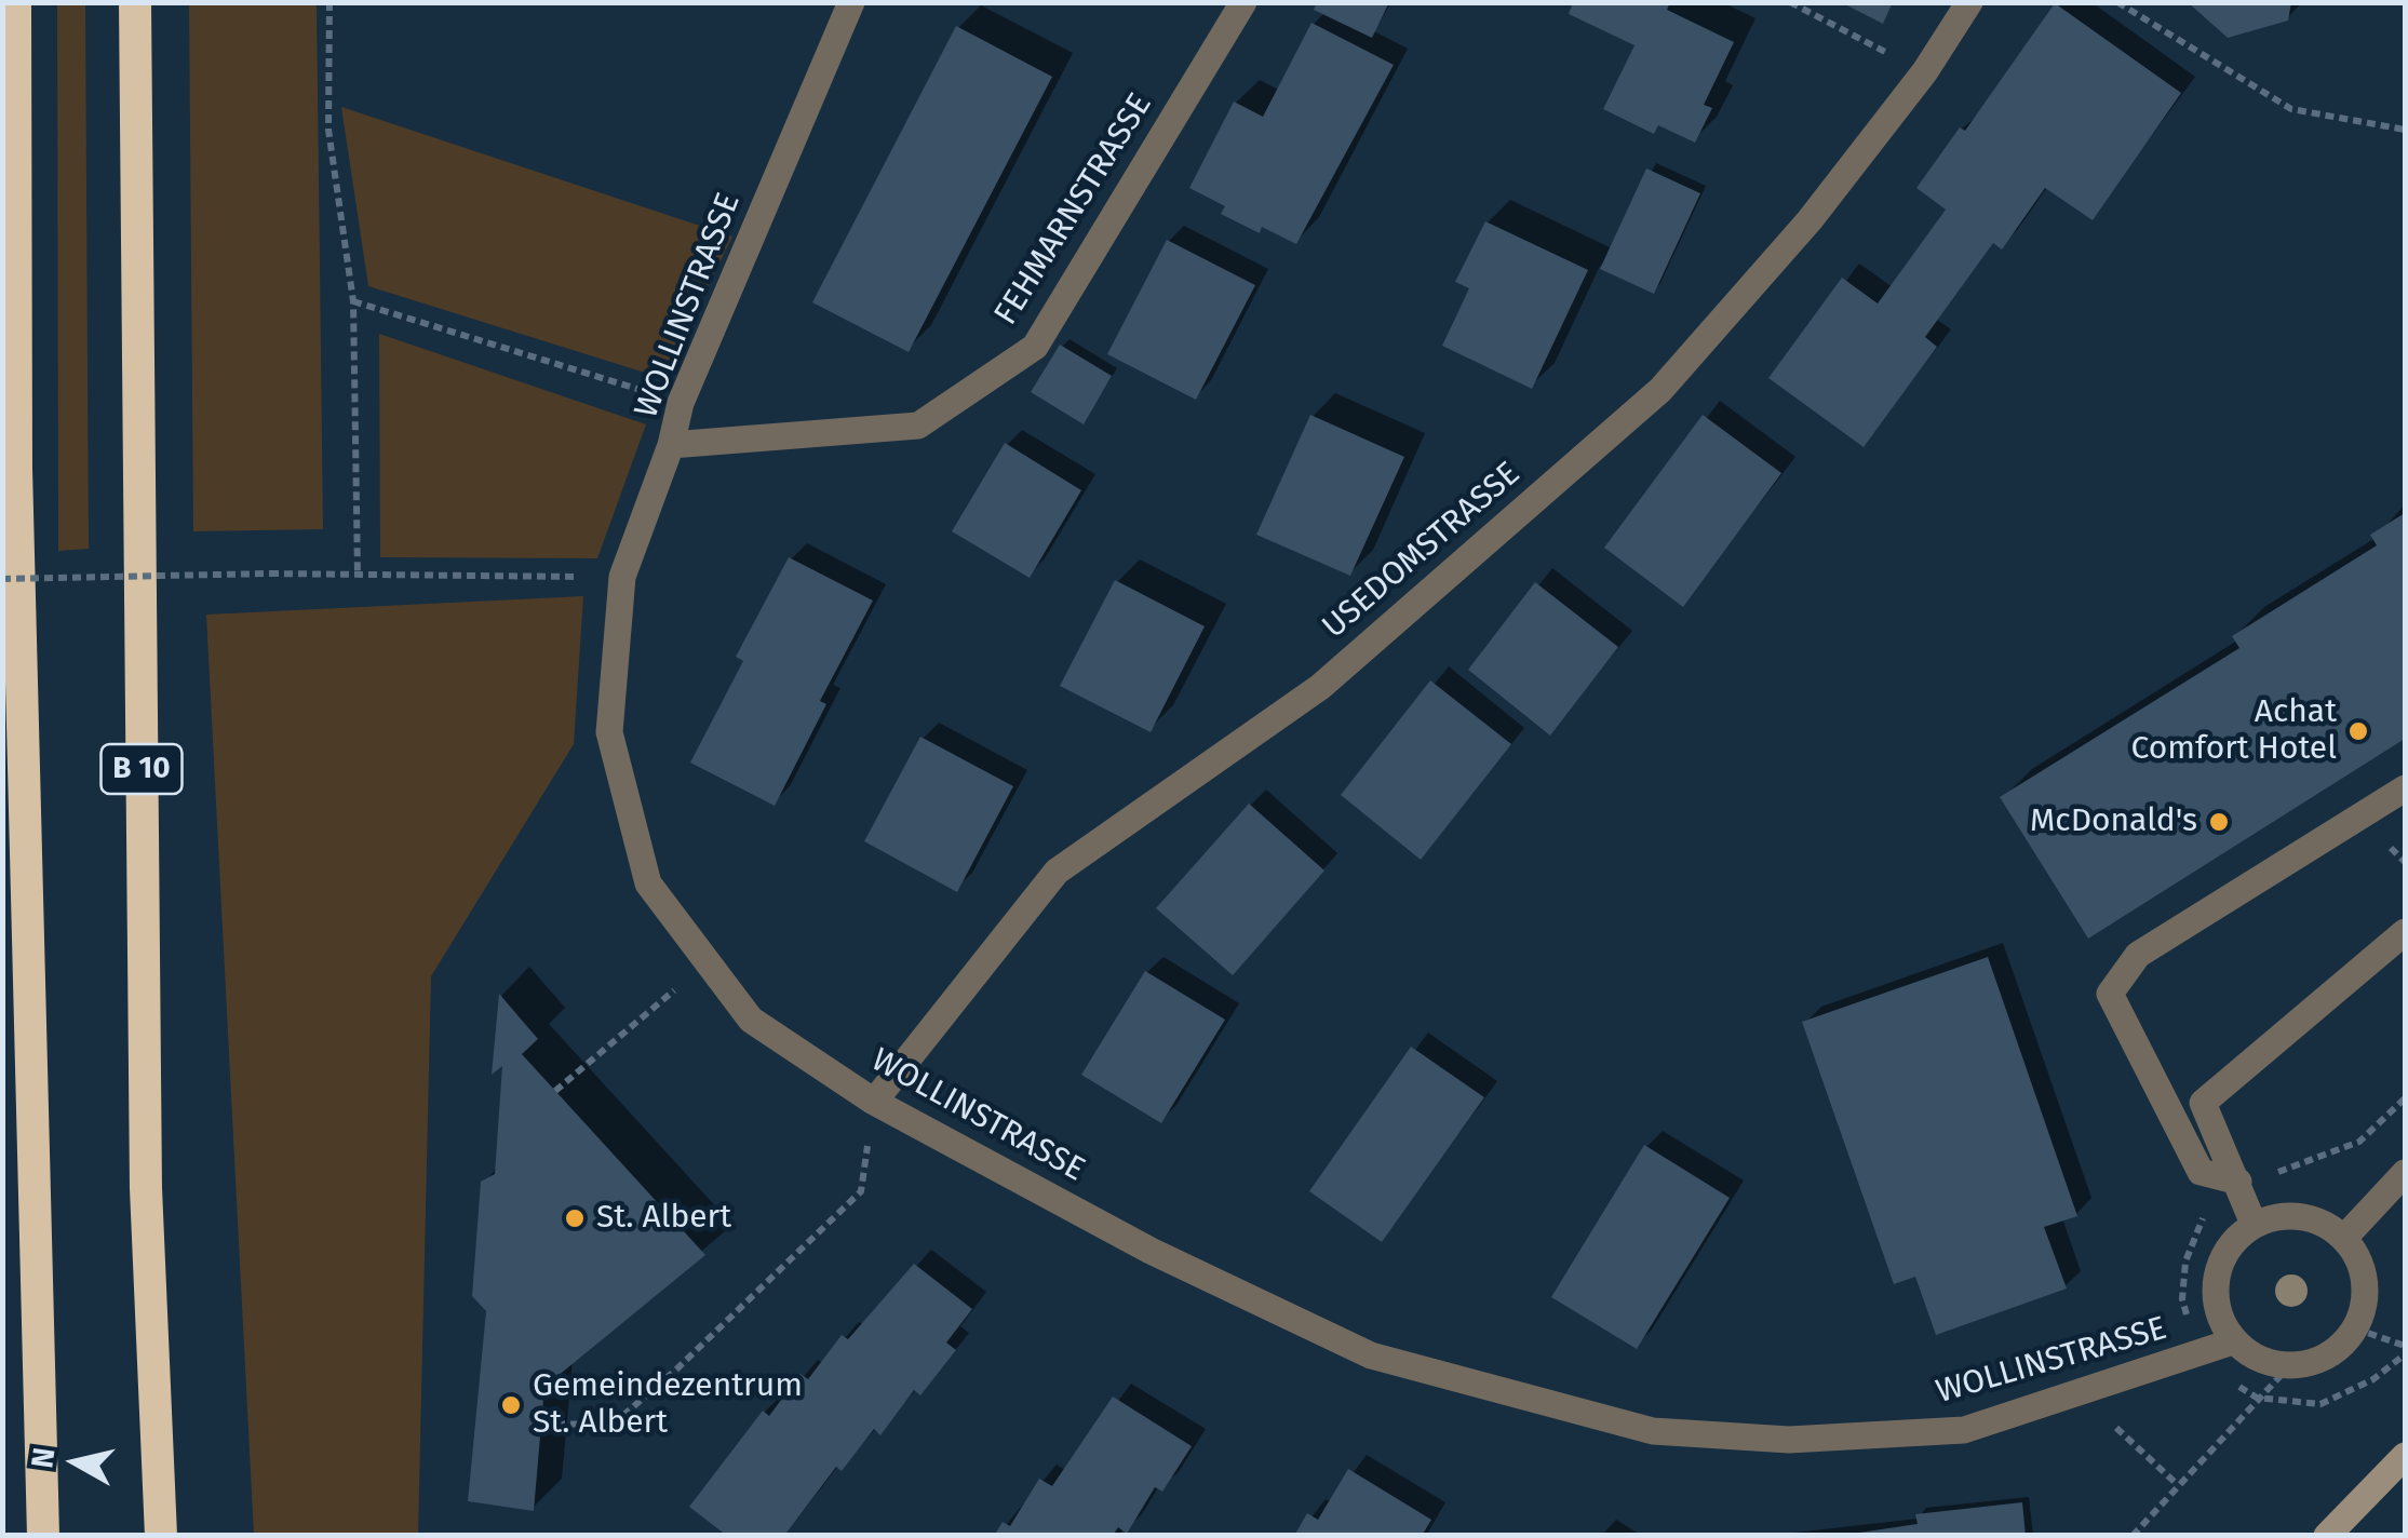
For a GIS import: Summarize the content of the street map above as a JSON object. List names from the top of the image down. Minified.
{"streets":{"highway":["B 10"],"street":["FEHMARNSTRASSE","WOLLINSTRASSE","USEDOMSTRASSE"]},"crossings":[["FEHMARNSTRASSE","WOLLINSTRASSE"],["WOLLINSTRASSE","USEDOMSTRASSE"]],"places":["Achat Comfort Hotel","McDonald's","St. Albert","Gemeindezentrum St. Albert"],"north":"left"}
